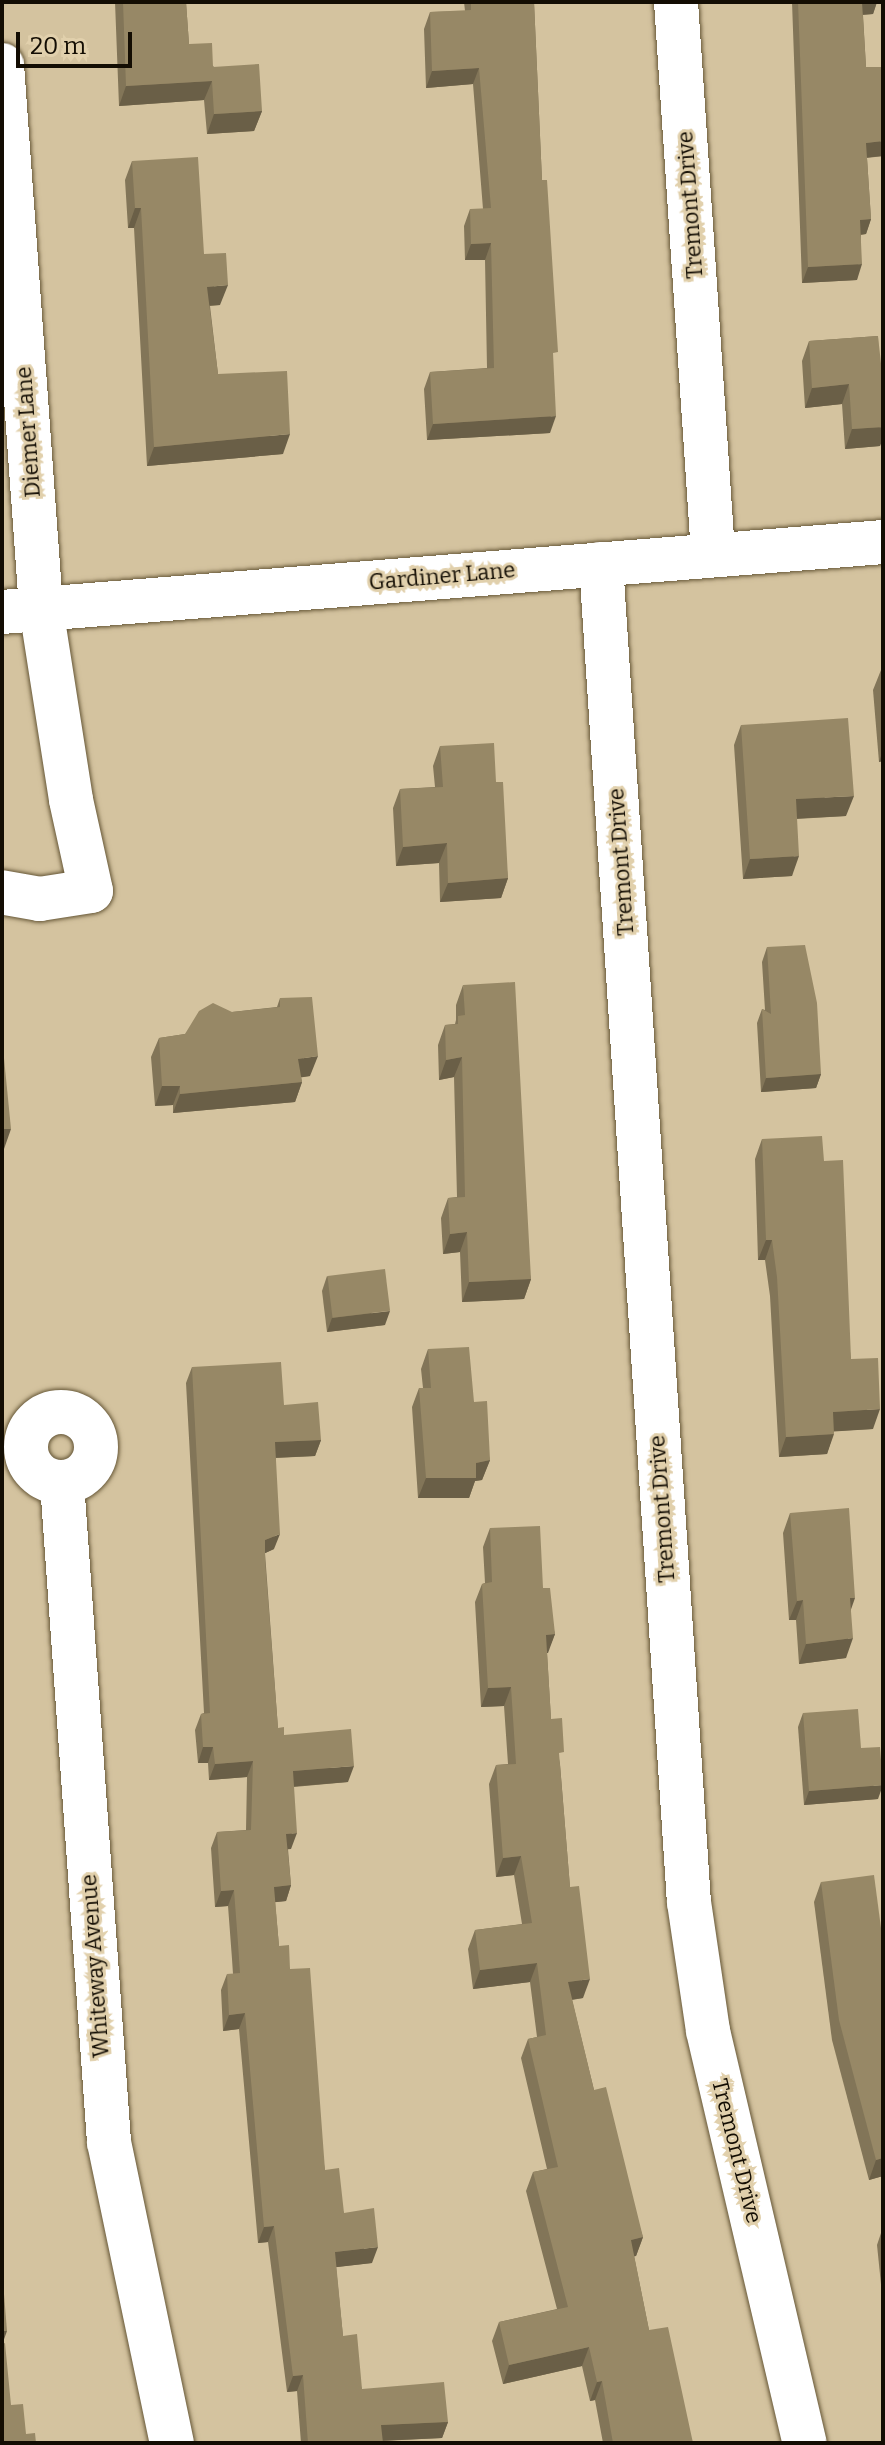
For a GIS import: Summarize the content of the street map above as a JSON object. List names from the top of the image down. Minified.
{"streets":{"street":["Tremont Drive","Diemer Lane","Gardiner Lane","Whiteway Avenue"]},"crossings":[["Tremont Drive","Gardiner Lane"],["Diemer Lane","Gardiner Lane"]],"scale_bar":"20 m"}
